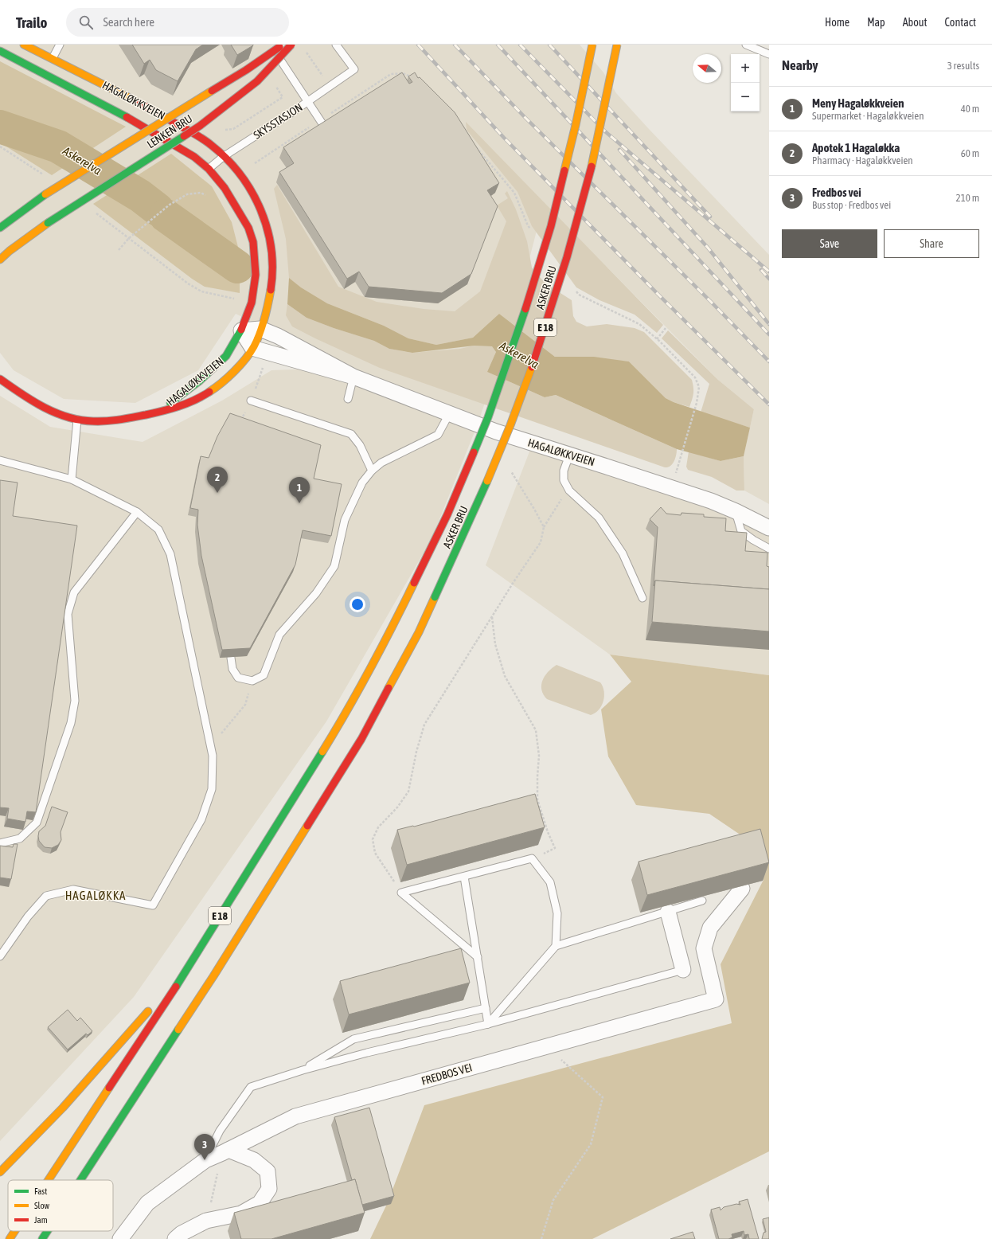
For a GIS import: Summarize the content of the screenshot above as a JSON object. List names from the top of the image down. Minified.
{"streets":{"main road":["HAGALØKKVEIEN","LENKEN BRU","ASKER BRU","E 18"],"street":["FREDBOS VEI"],"lane":["SKYSSTASJON"]},"crossings":[["HAGALØKKVEIEN","SKYSSTASJON"],["ASKER BRU","E 18"]],"districts":["HAGALØKKA"],"water":["Askerelva"],"legend":["Fast","Slow","Jam"],"north":"left","page":{"header":"Trailo","search":"Search here","nav":["Home","Map","About","Contact"],"heading":["Nearby","3 results"],"map_buttons":["+","−"],"list":[{"mark":"1","name":"Meny Hagaløkkveien","note":"Supermarket · Hagaløkkveien","value":"40 m"},{"mark":"2","name":"Apotek 1 Hagaløkka","note":"Pharmacy · Hagaløkkveien","value":"60 m"},{"mark":"3","name":"Fredbos vei","note":"Bus stop · Fredbos vei","value":"210 m"}],"buttons":["Save","Share"],"pins":["2","1","3"]}}
